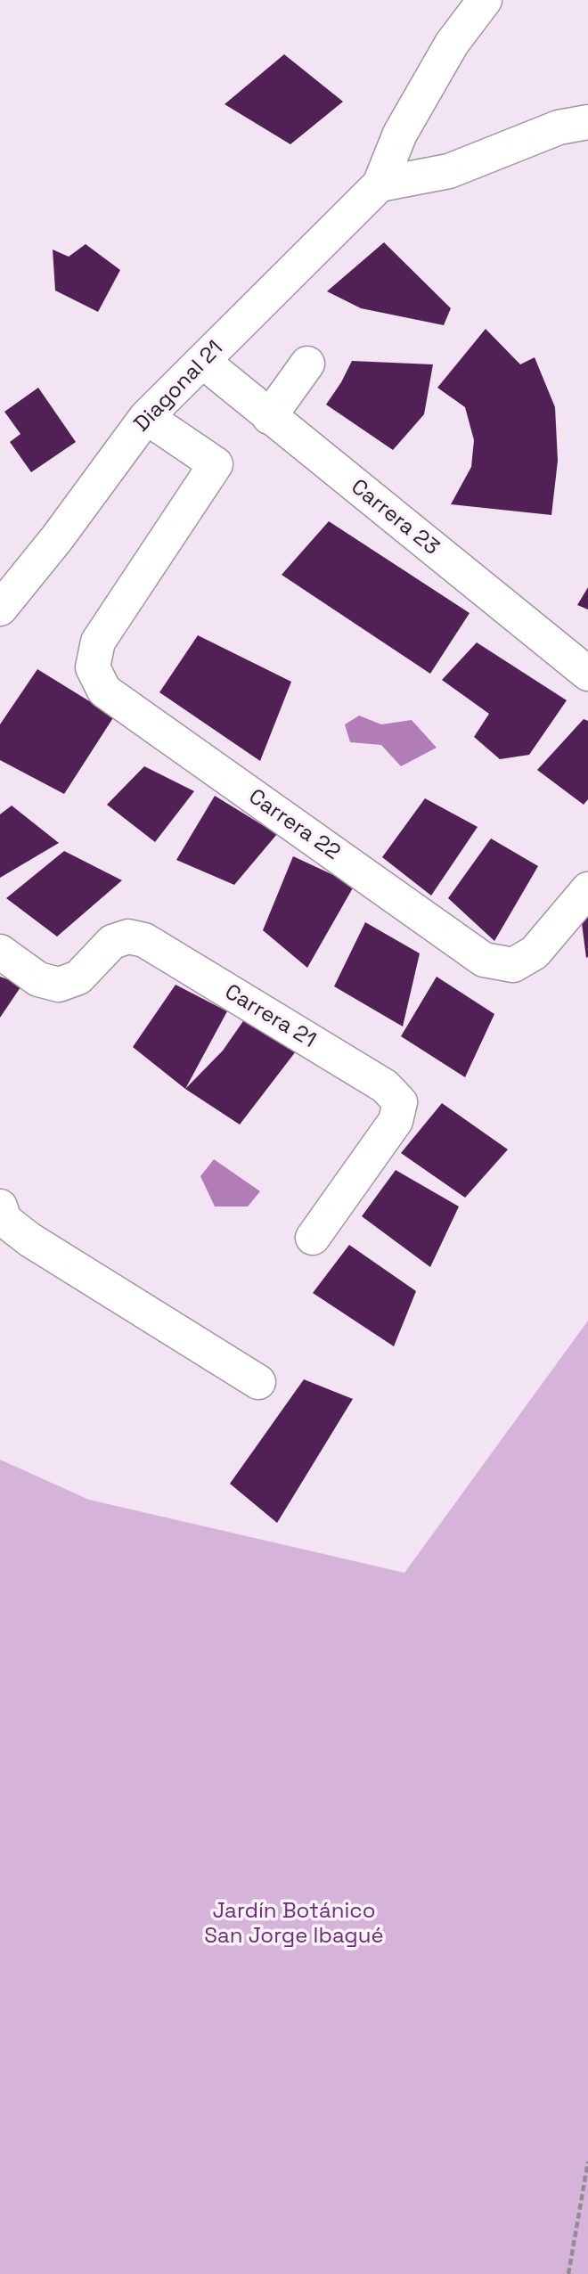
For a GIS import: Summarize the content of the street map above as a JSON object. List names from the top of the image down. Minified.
{"streets":{"street":["Diagonal 21","Carrera 23","Carrera 22","Carrera 21"]},"crossings":[["Diagonal 21","Carrera 23"],["Diagonal 21","Carrera 22"]],"parks":["Jardín Botánico San Jorge Ibagué"]}
